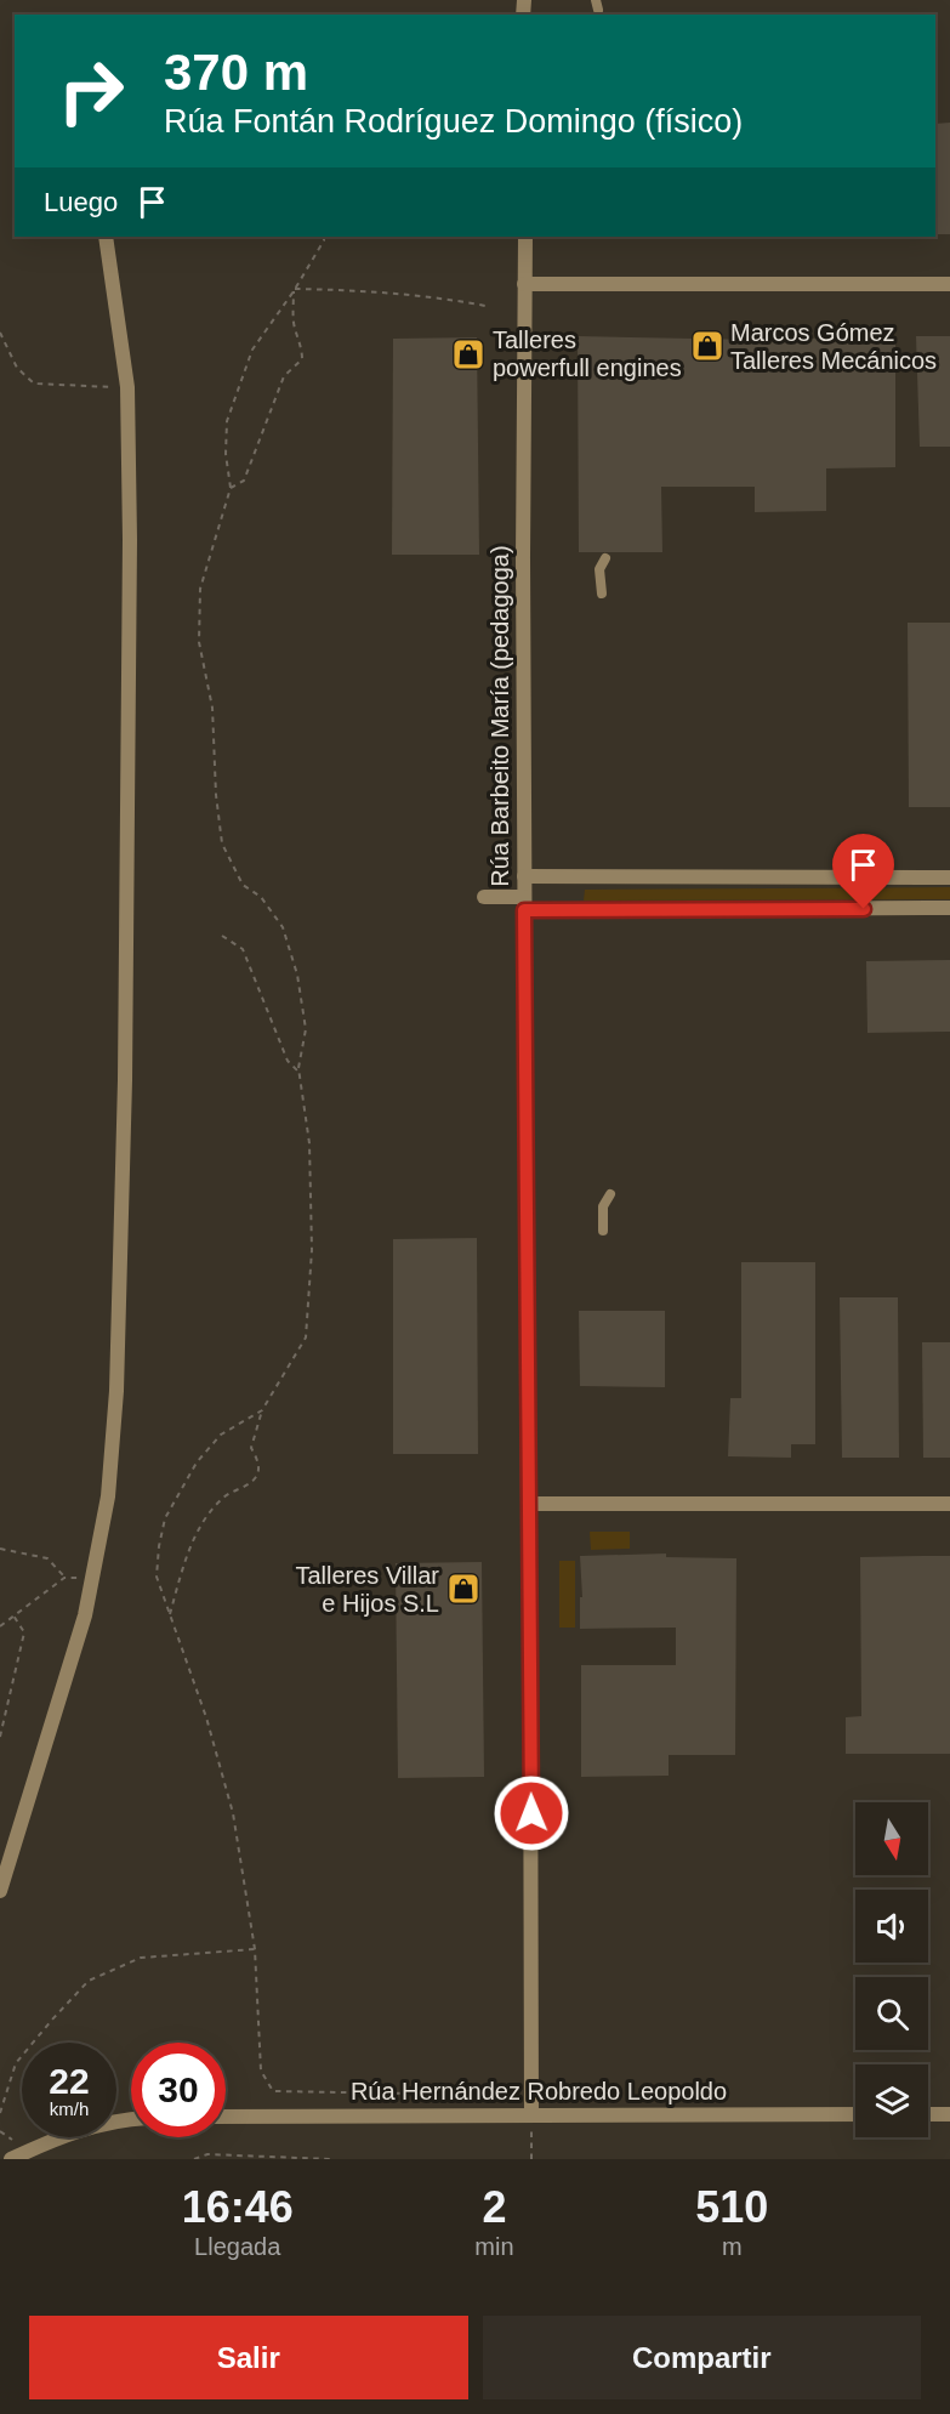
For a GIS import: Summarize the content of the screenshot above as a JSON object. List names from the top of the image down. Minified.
{"streets":{"street":["Rúa Barbeito María (pedagoga)","Rúa Hernández Robredo Leopoldo"]},"crossings":[["Rúa Barbeito María (pedagoga)","Rúa Hernández Robredo Leopoldo"]],"places":{"shop":["Marcos Gómez Talleres Mecánicos","Talleres powerfull engines","Talleres Villar e Hijos S.L"]},"north":"bottom","page":{"turn":["370 m","Rúa Fontán Rodríguez Domingo (físico)"],"then":"Luego","speed":"22 km/h","limit":"30","eta":["16:46","Llegada","2","min","510","m"],"buttons":["Salir","Compartir"]}}
